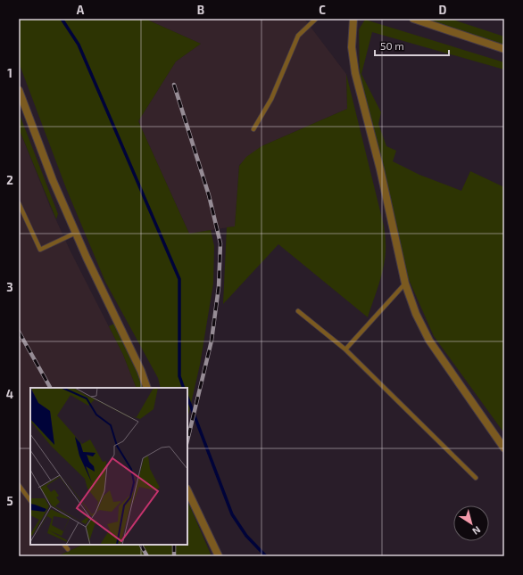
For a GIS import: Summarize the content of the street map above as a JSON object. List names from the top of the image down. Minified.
{"scale_bar":"50 m","north":"bottom right","grid":{"columns":["A","B","C","D"],"rows":["1","2","3","4","5"]}}
